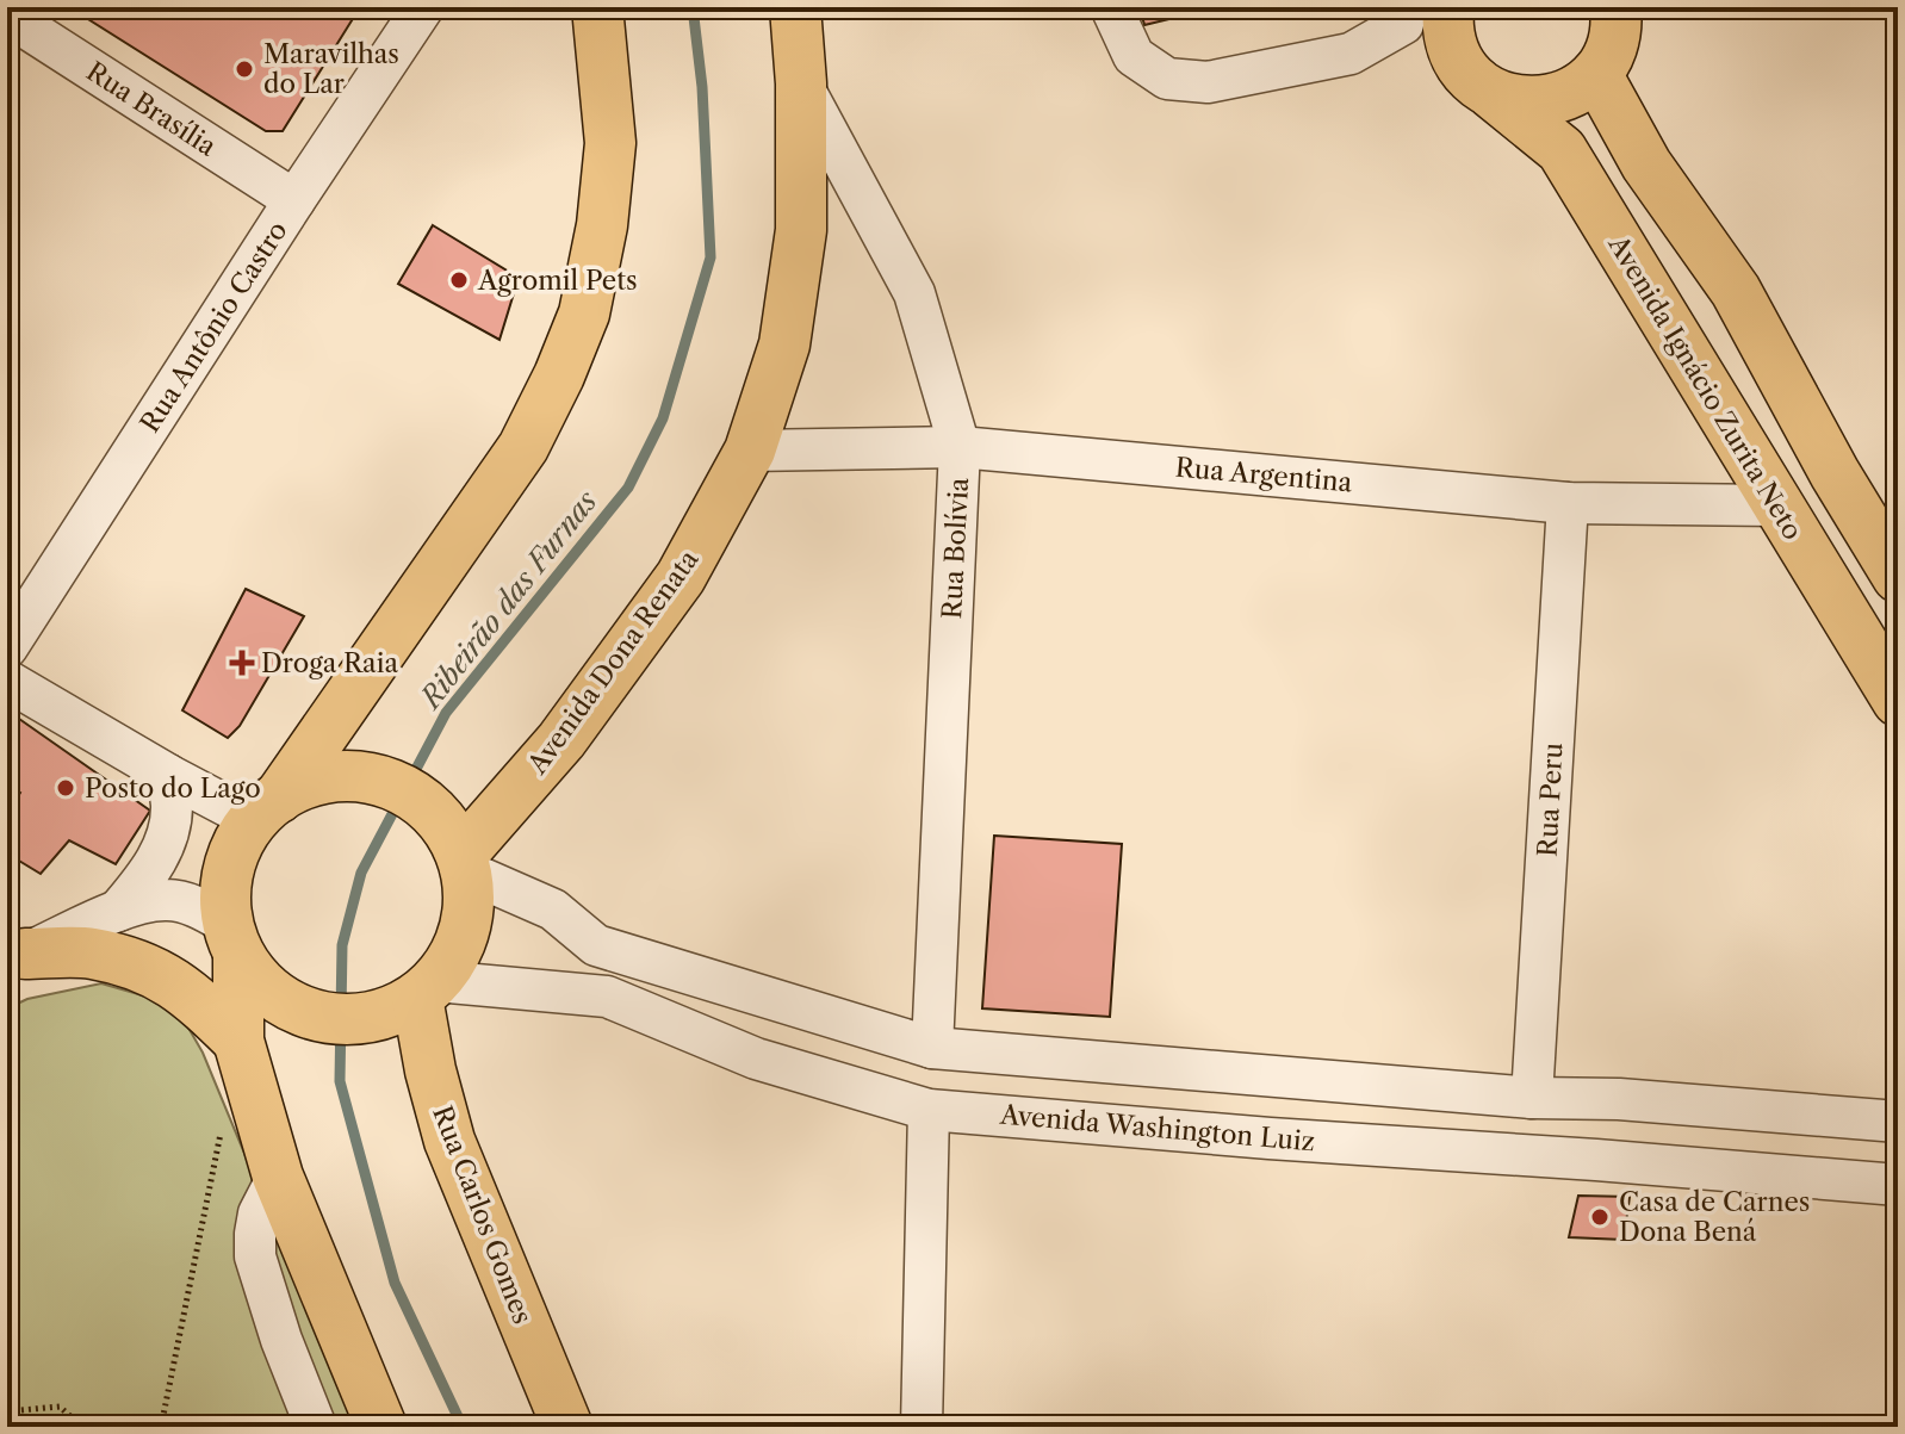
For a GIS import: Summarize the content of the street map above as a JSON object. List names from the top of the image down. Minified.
{"streets":{"main road":["Avenida Ignácio Zurita Neto","Avenida Dona Renata","Rua Carlos Gomes"],"street":["Rua Brasília","Rua Antônio Castro","Rua Argentina","Rua Bolívia","Rua Peru","Avenida Washington Luiz"]},"crossings":[["Rua Brasília","Rua Antônio Castro"],["Avenida Ignácio Zurita Neto","Rua Argentina"],["Rua Argentina","Rua Bolívia"],["Rua Argentina","Avenida Dona Renata"],["Rua Argentina","Rua Peru"],["Rua Bolívia","Avenida Dona Renata"],["Avenida Dona Renata","Avenida Washington Luiz"],["Avenida Dona Renata","Rua Carlos Gomes"],["Avenida Washington Luiz","Rua Carlos Gomes"]],"water":["Ribeirão das Furnas"],"places":{"other":["Maravilhas do Lar","Agromil Pets","Posto do Lago","Casa de Carnes Dona Bená"],"health":["Droga Raia"]}}
